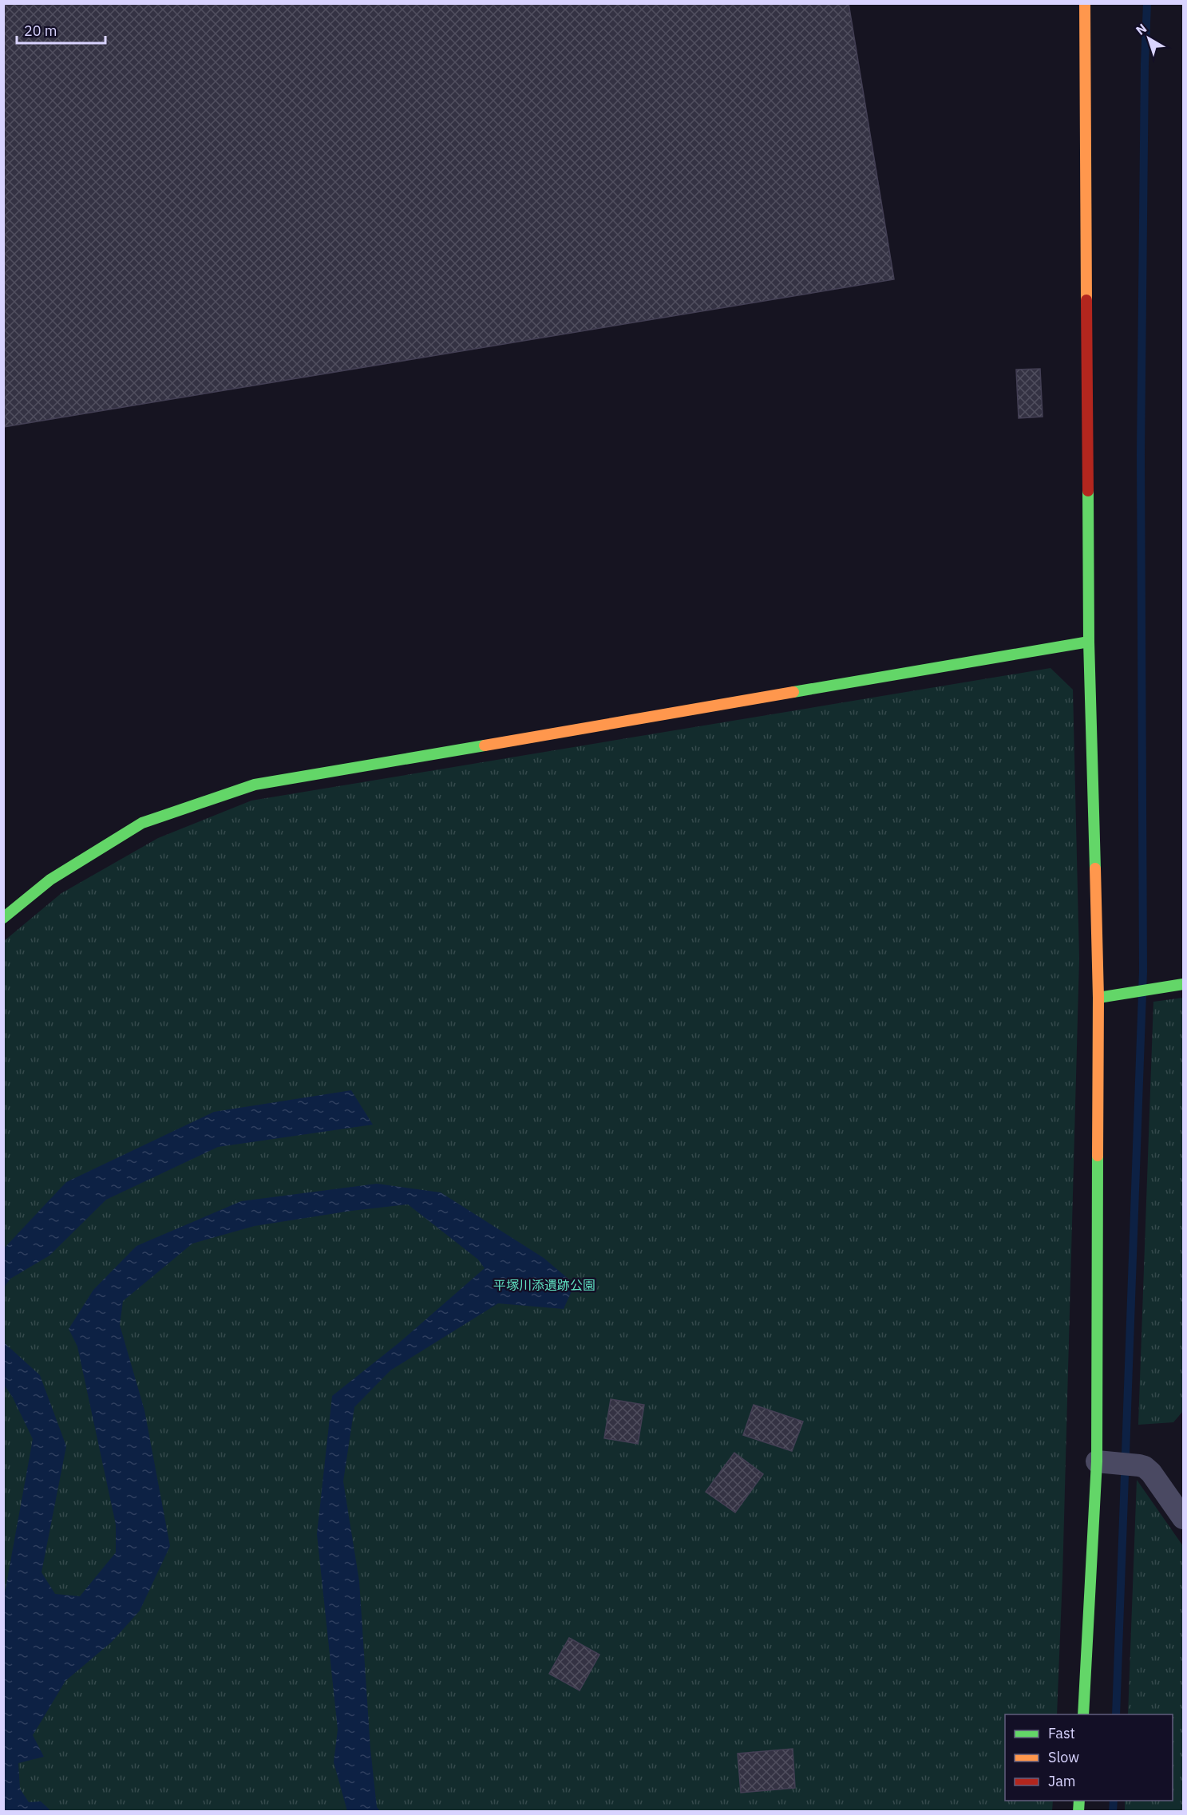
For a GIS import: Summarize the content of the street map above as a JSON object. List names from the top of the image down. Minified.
{"parks":["平塚川添遺跡公園"],"legend":["Fast","Slow","Jam"],"scale_bar":"20 m","north":"top left"}
